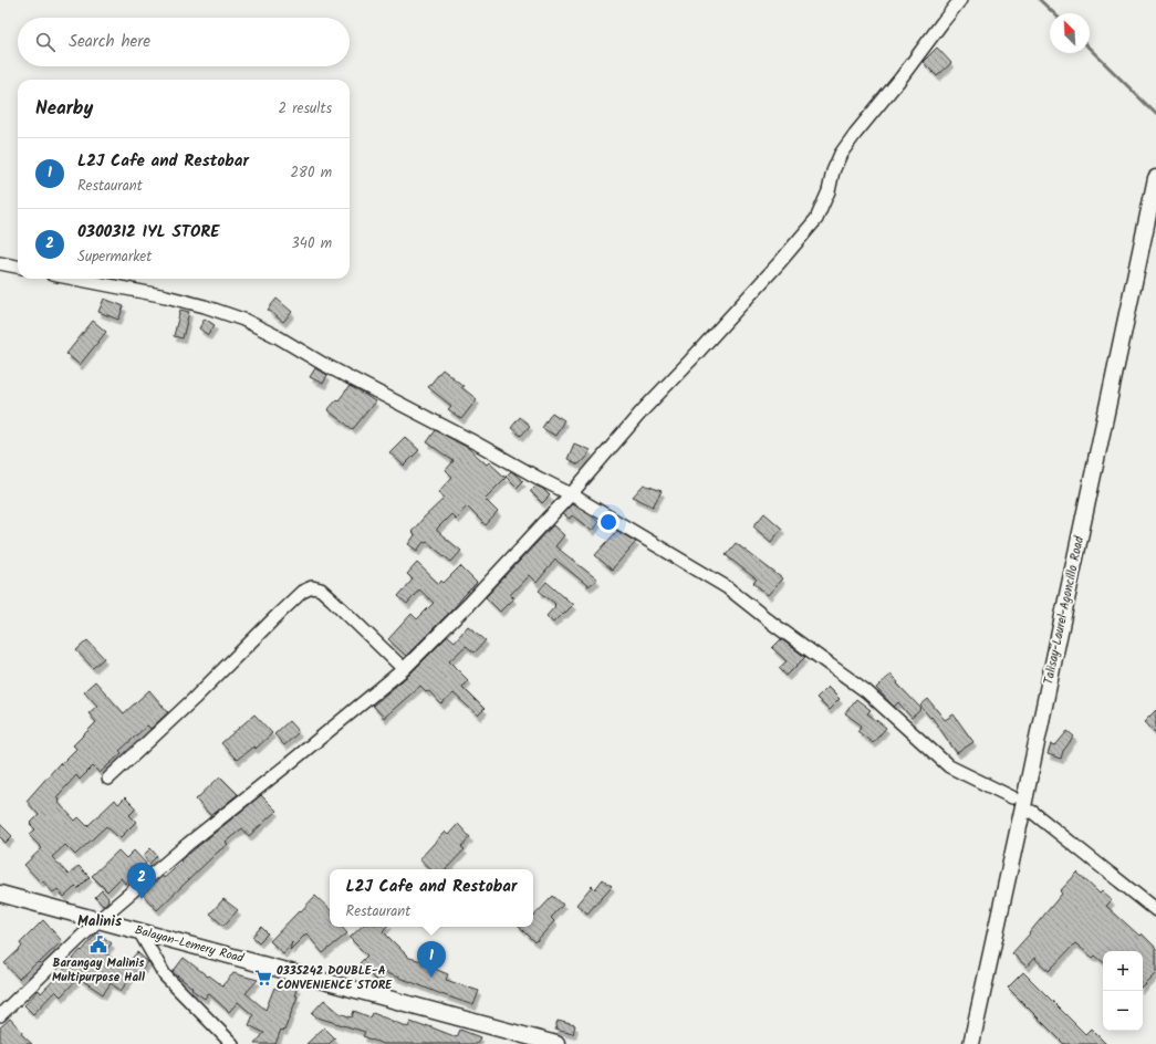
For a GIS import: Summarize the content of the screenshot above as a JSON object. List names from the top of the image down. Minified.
{"streets":{"main road":["Talisay-Laurel-Agoncillo Road","Balayan-Lemery Road"]},"districts":["Malinis"],"places":{"public building":["Barangay Malinis Multipurpose Hall"],"supermarket":["0335242 DOUBLE-A CONVENIENCE STORE"]},"north":"top left","page":{"search":"Search here","heading":["Nearby","2 results"],"list":[{"mark":"1","name":"L2J Cafe and Restobar","note":"Restaurant","value":"280 m"},{"mark":"2","name":"0300312 IYL STORE","note":"Supermarket","value":"340 m"}],"pins":["2","1"],"popup":["L2J Cafe and Restobar","Restaurant"],"map_buttons":["+","−"]}}
